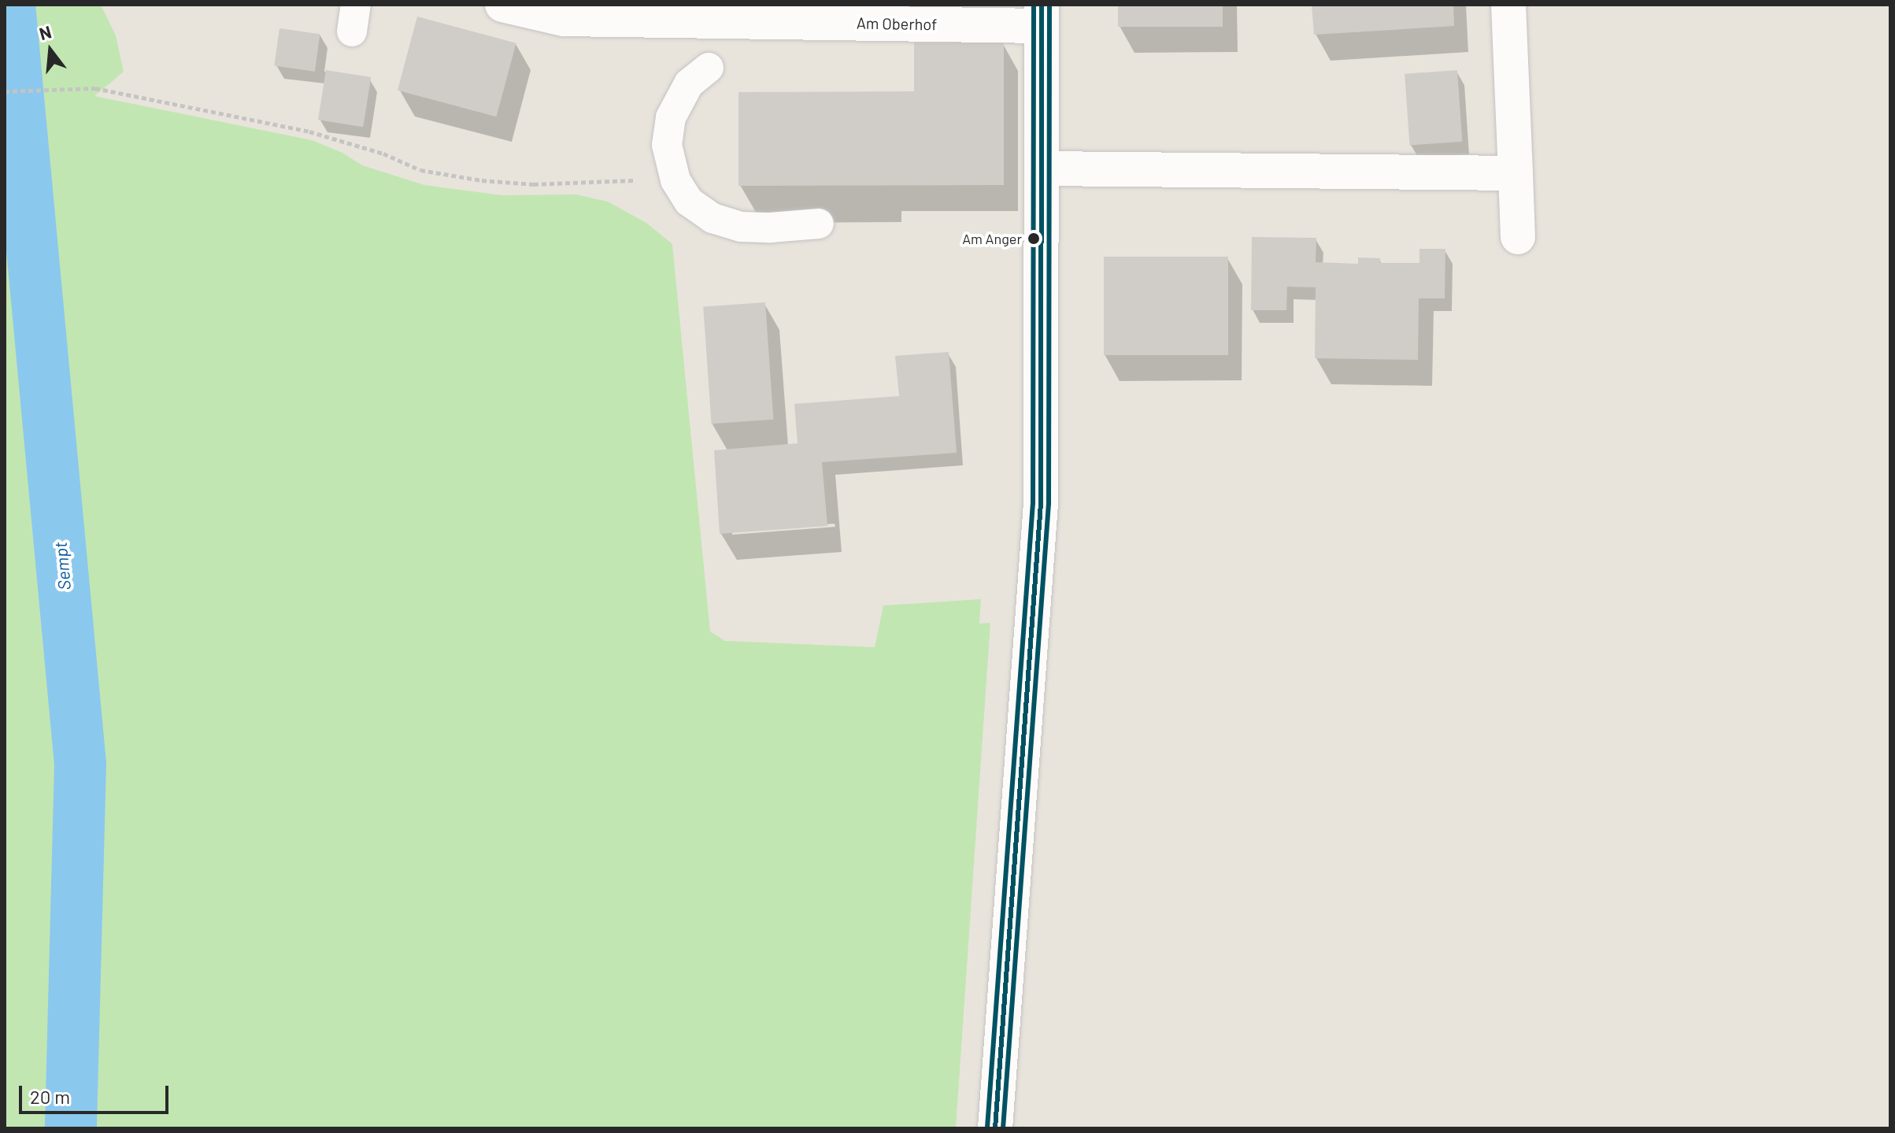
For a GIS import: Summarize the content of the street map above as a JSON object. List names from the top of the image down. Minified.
{"streets":{"street":["Am Oberhof"]},"water":["Sempt"],"places":["Am Anger"],"scale_bar":"20 m","north":"top"}
